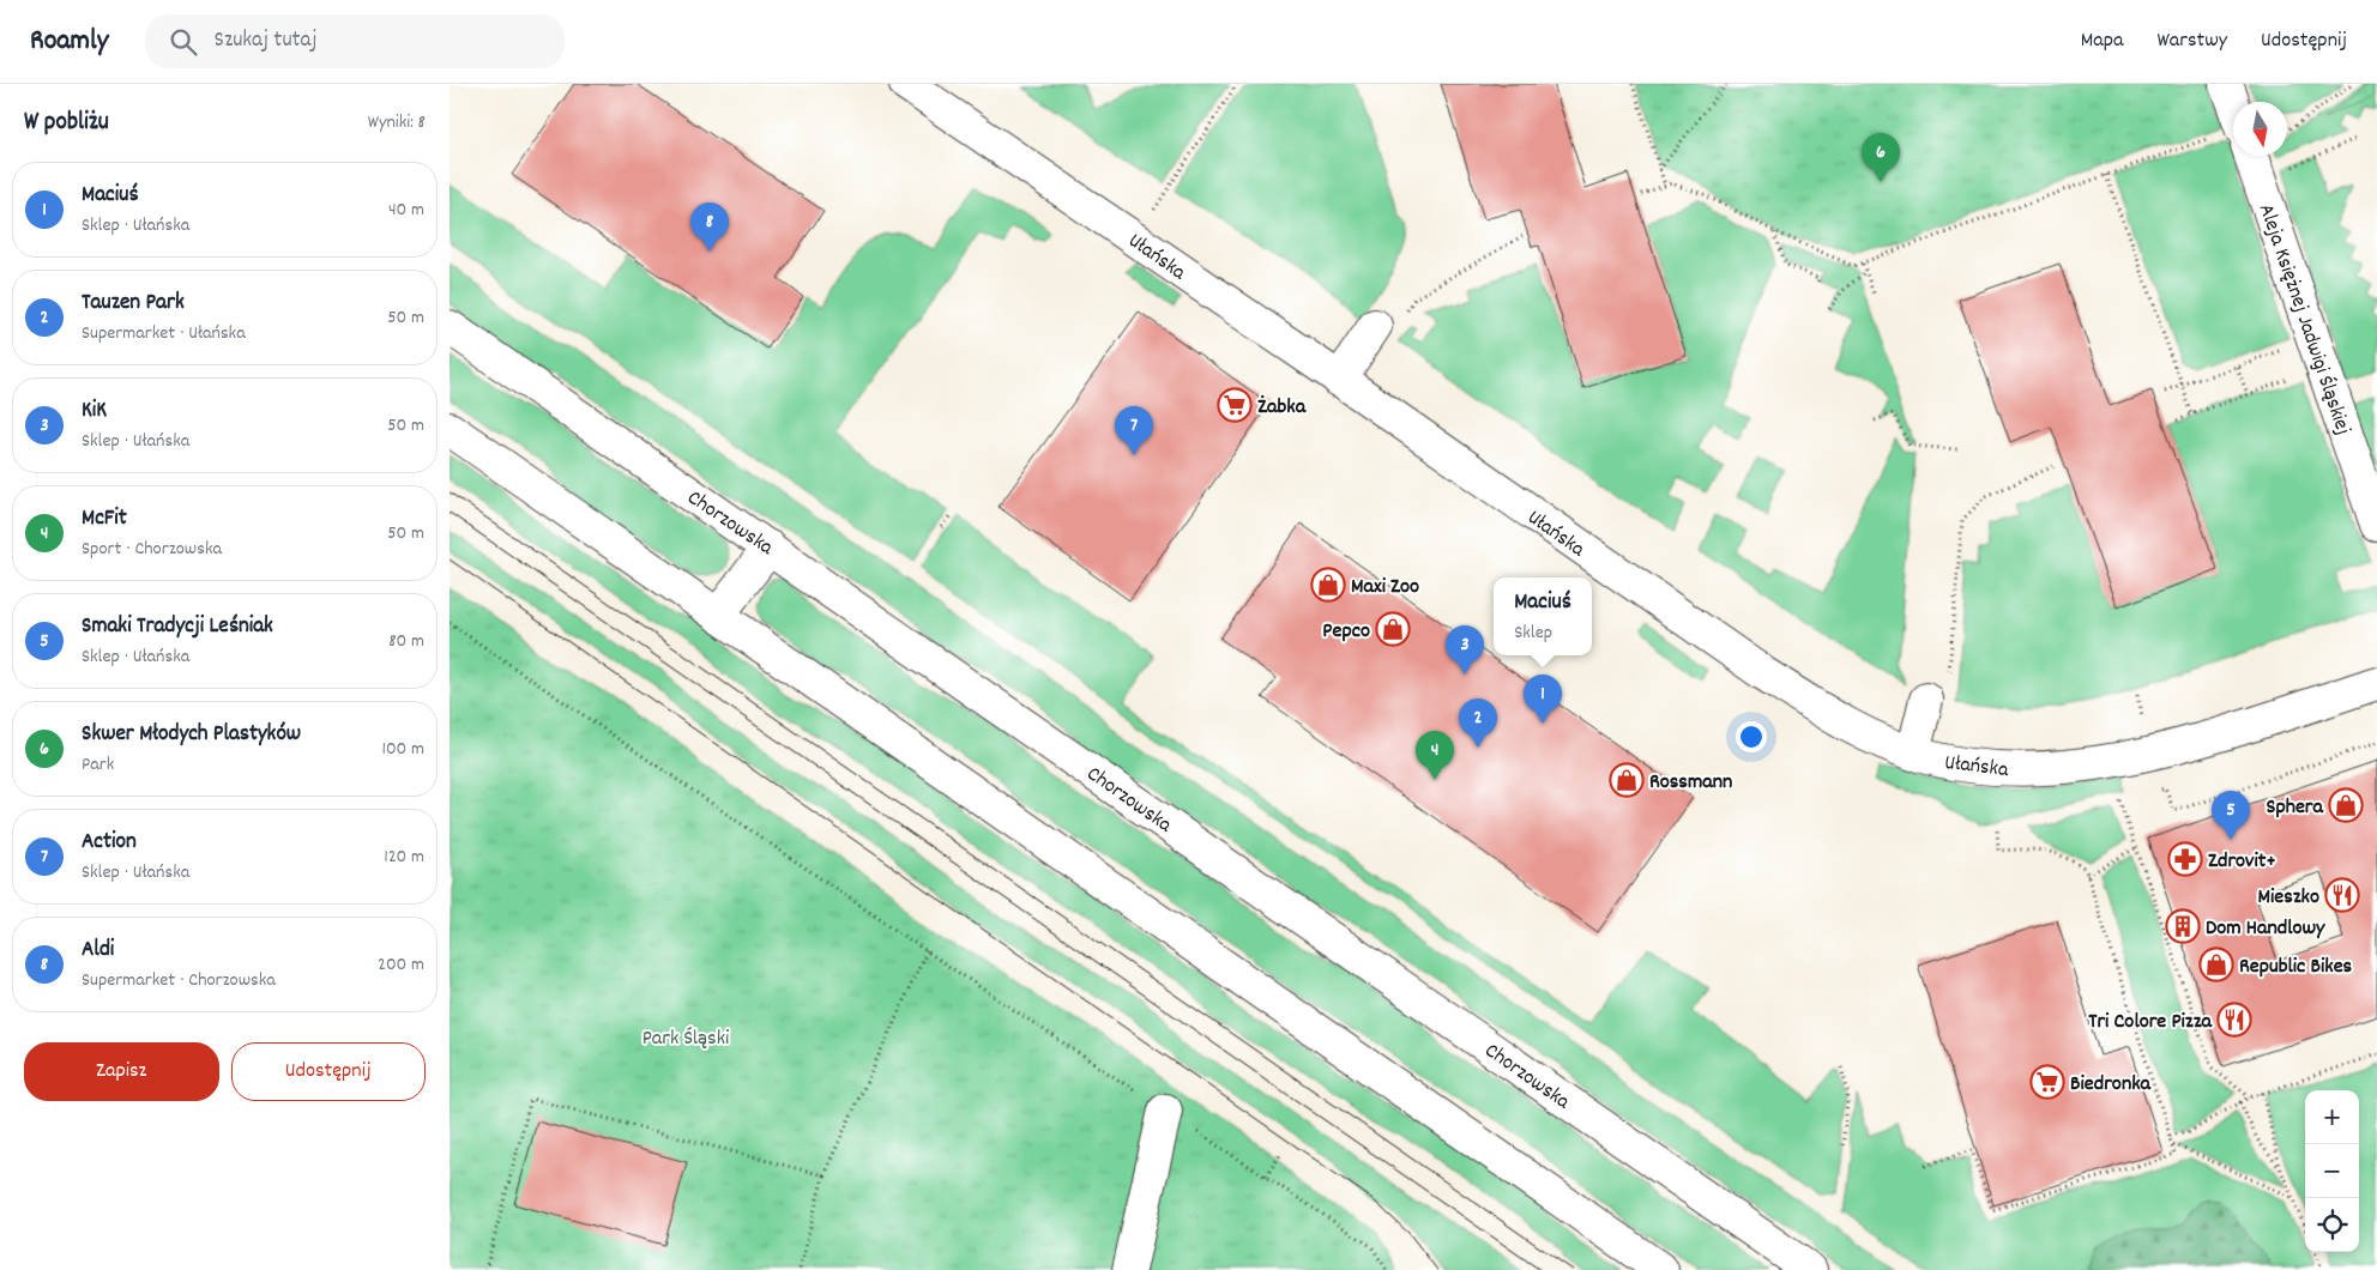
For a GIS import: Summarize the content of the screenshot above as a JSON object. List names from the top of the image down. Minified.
{"streets":{"main road":["Ułańska","Aleja Księżnej Jadwigi Śląskiej","Chorzowska"]},"parks":["Park Śląski"],"places":{"supermarket":["Żabka","Biedronka"],"shop":["Maxi Zoo","Pepco","Rossmann","Sphera","Republic Bikes"],"pharmacy":["Zdrovit+"],"restaurant":["Mieszko","Tri Colore Pizza"],"building":["Dom Handlowy"]},"north":"bottom","page":{"header":"Roamly","search":"Szukaj tutaj","nav":["Mapa","Warstwy","Udostępnij"],"heading":["W pobliżu","Wyniki: 8"],"pins":["6","8","7","3","1","2","4","5"],"list":[{"mark":"1","name":"Maciuś","note":"Sklep · Ułańska","value":"40 m"},{"mark":"2","name":"Tauzen Park","note":"Supermarket · Ułańska","value":"50 m"},{"mark":"3","name":"KiK","note":"Sklep · Ułańska","value":"50 m"},{"mark":"4","name":"McFit","note":"Sport · Chorzowska","value":"50 m"},{"mark":"5","name":"Smaki Tradycji Leśniak","note":"Sklep · Ułańska","value":"80 m"},{"mark":"6","name":"Skwer Młodych Plastyków","note":"Park","value":"100 m"},{"mark":"7","name":"Action","note":"Sklep · Ułańska","value":"120 m"},{"mark":"8","name":"Aldi","note":"Supermarket · Chorzowska","value":"200 m"}],"popup":["Maciuś","Sklep"],"buttons":["Zapisz","Udostępnij"],"map_buttons":["+","−"]}}
